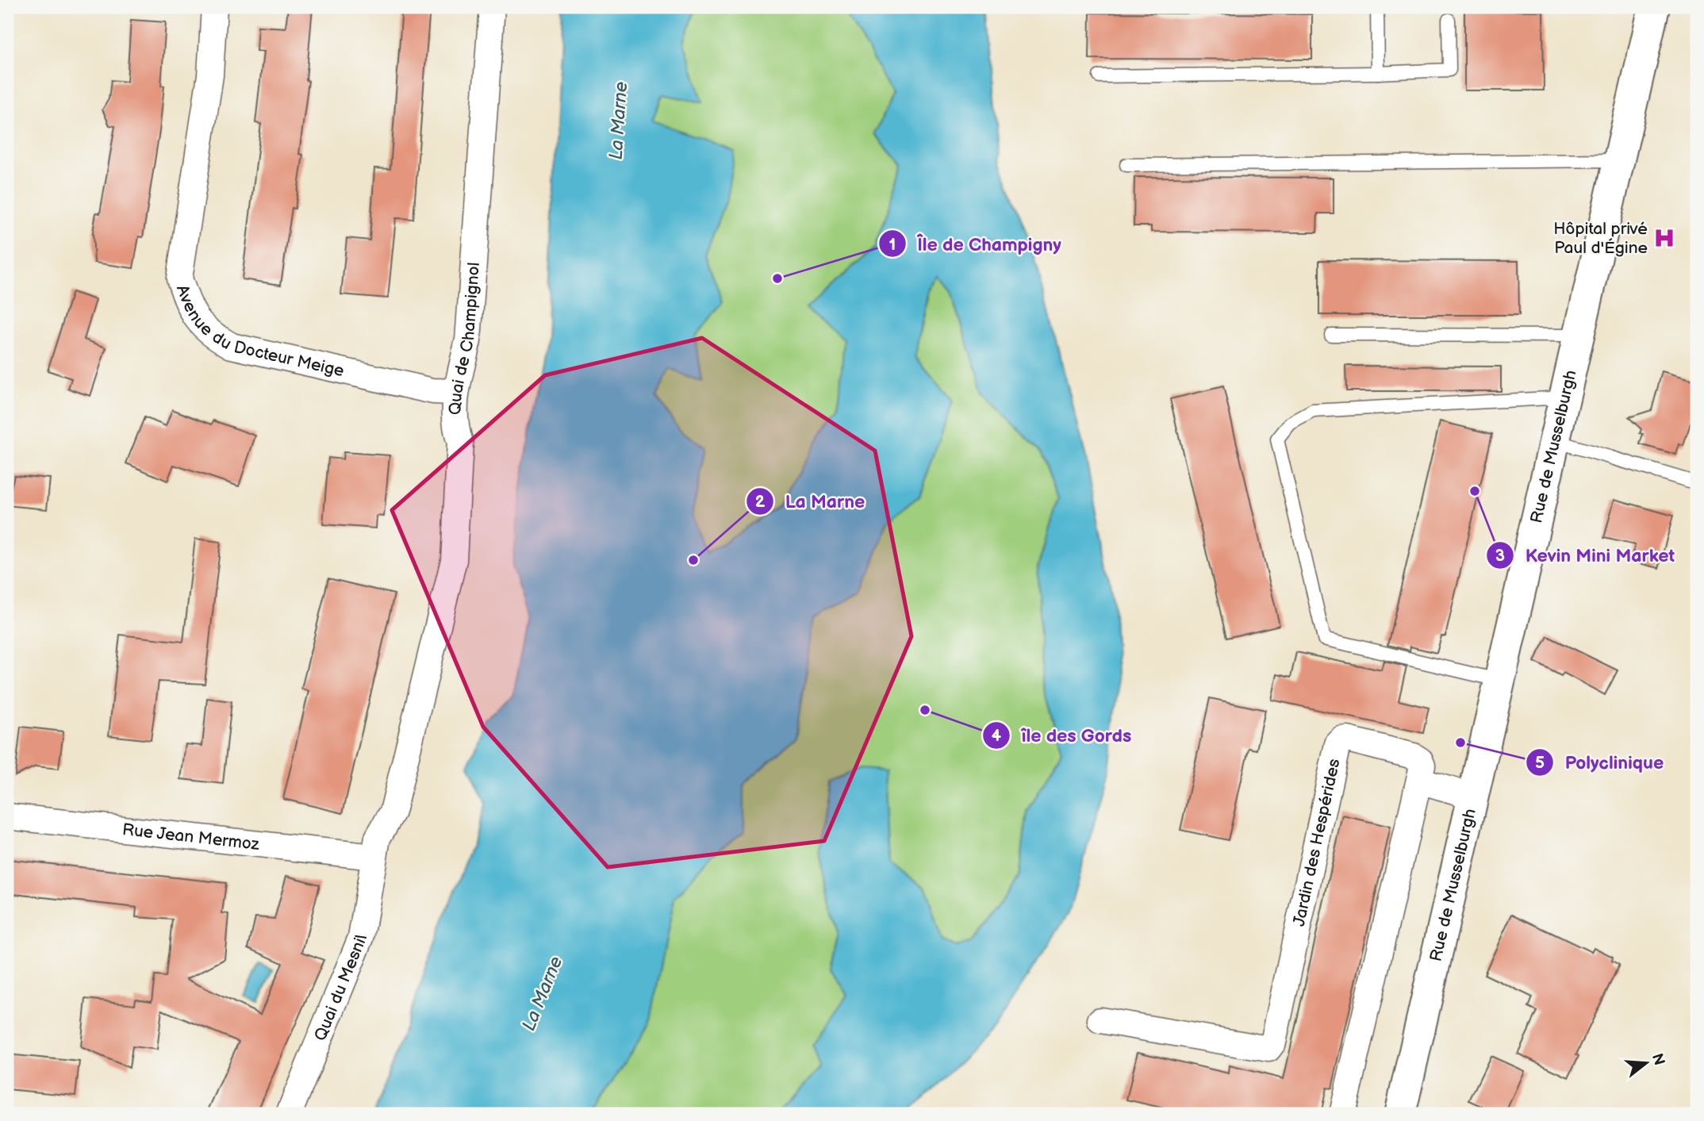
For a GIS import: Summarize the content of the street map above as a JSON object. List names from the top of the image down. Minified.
{"streets":{"street":["Avenue du Docteur Meige","Quai de Champignol","Rue de Musselburgh","Rue Jean Mermoz","Jardin des Hespérides","Quai du Mesnil"]},"crossings":[["Avenue du Docteur Meige","Quai de Champignol"],["Quai de Champignol","Rue Jean Mermoz"],["Quai de Champignol","Quai du Mesnil"],["Rue Jean Mermoz","Quai du Mesnil"]],"water":["La Marne"],"places":{"hospital":["Hôpital privé Paul d'Égine"],"other":["Île de Champigny","Kevin Mini Market","La Marne","île des Gords","Polyclinique"]},"north":"right"}
